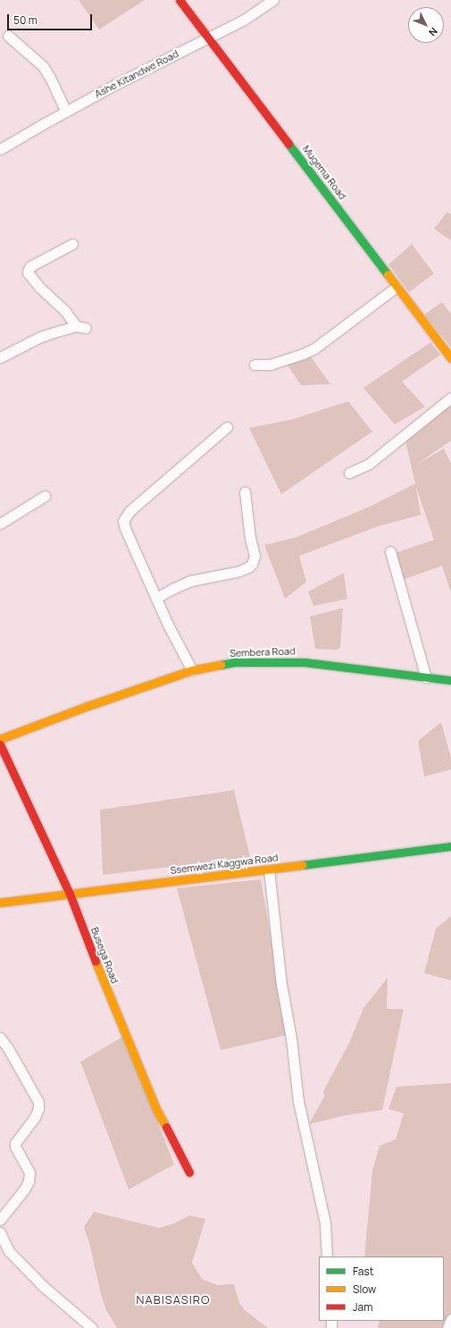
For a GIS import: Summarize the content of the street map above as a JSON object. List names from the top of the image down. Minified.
{"streets":{"street":["Ashe Kitandwe Road","Mugema Road","Sembera Road","Ssemwezi Kaggwa Road","Busega Road"]},"crossings":[["Ashe Kitandwe Road","Mugema Road"],["Ssemwezi Kaggwa Road","Busega Road"]],"districts":["NABISASIRO"],"legend":["Fast","Slow","Jam"],"scale_bar":"50 m","north":"bottom right"}
